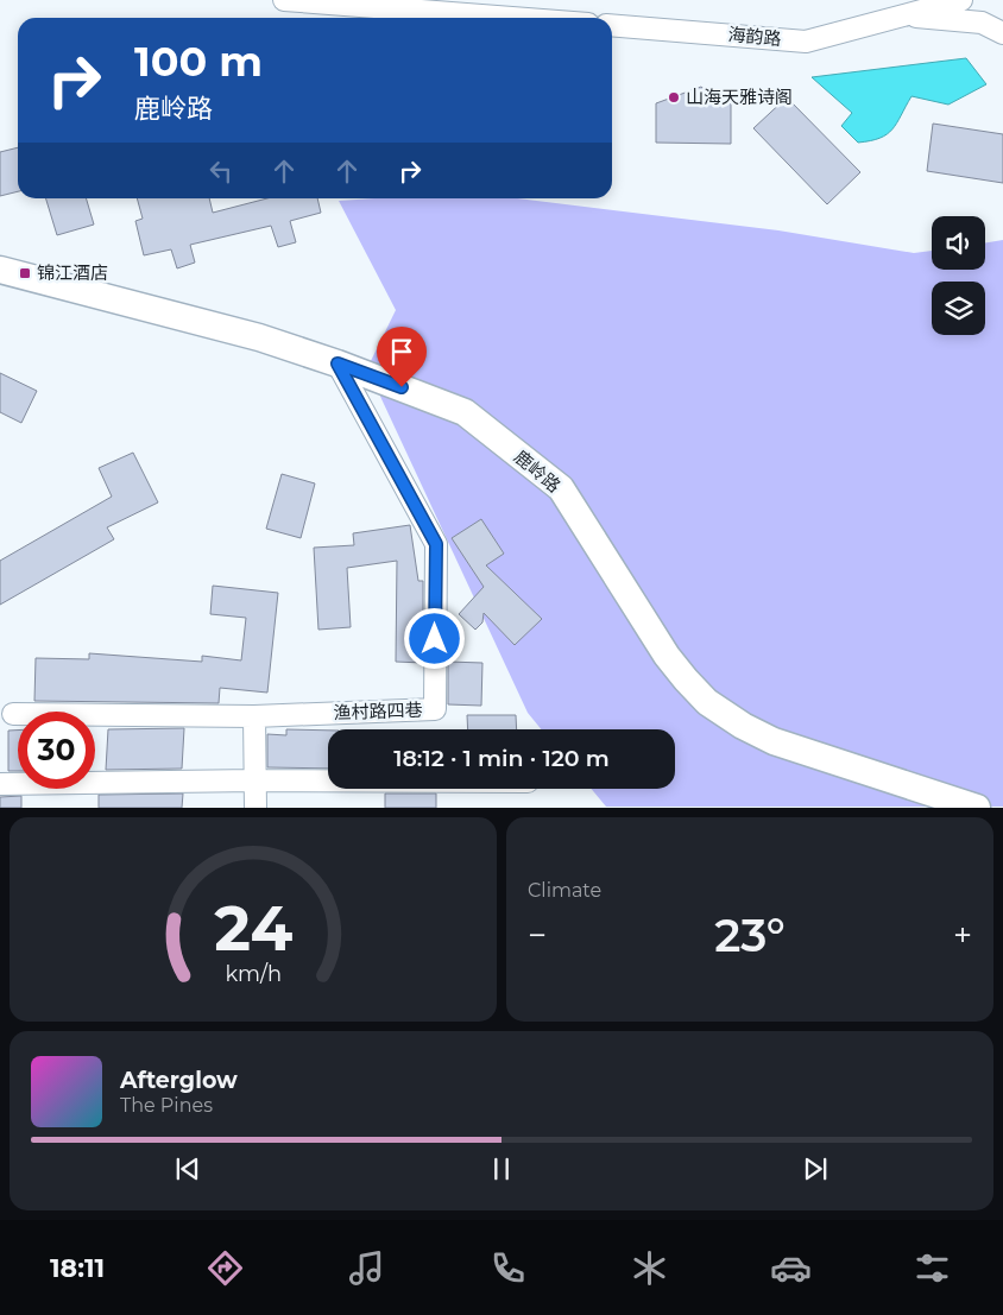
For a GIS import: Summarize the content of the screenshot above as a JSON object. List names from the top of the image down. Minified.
{"streets":{"main road":["鹿岭路"],"street":["海韵路","渔村路四巷"]},"crossings":[["鹿岭路","渔村路四巷"]],"places":{"other":["山海天雅诗阁"],"transit":["锦江酒店"]},"page":{"turn":["100 m","鹿岭路"],"limit":"30","trip":"18:12 · 1 min · 120 m","tile":"Climate","heat":["−","23°","+"],"song":["Afterglow","The Pines"],"tabs":"18:11","gauge":["24","km/h"]}}
